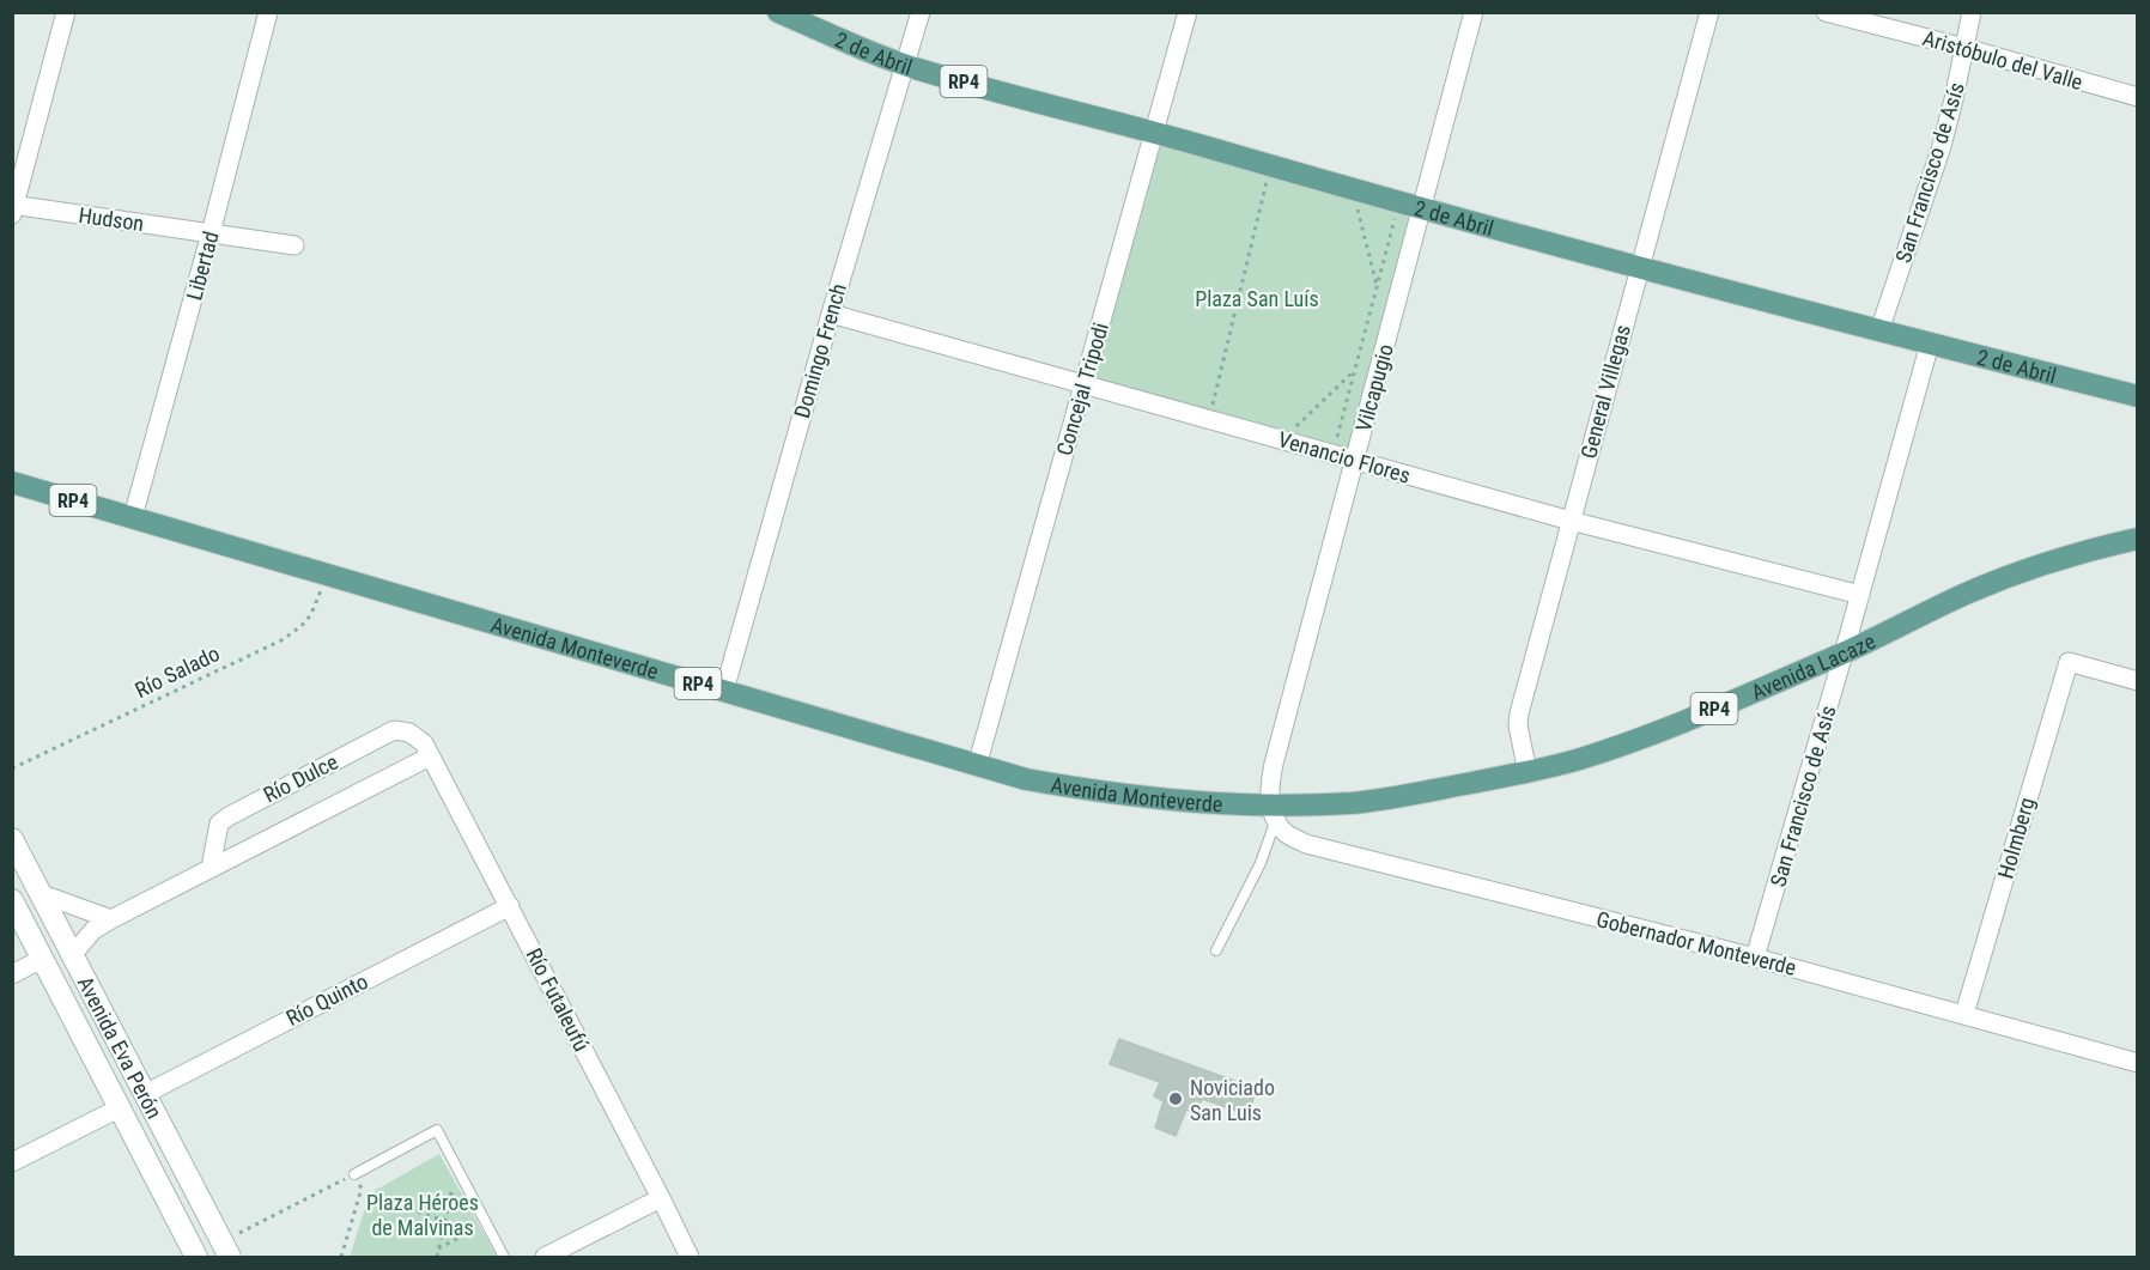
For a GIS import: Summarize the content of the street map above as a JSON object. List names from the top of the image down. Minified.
{"streets":{"main road":["2 de Abril","RP4","Avenida Monteverde","Avenida Lacaze","Avenida Eva Perón"],"street":["Aristóbulo del Valle","San Francisco de Asís","Hudson","Libertad","Domingo French","Vilcapugio","Concejal Tripodi","General Villegas","Venancio Flores","Río Dulce","Holmberg","Gobernador Monteverde","Río Quinto","Río Futaleufú"],"path":["Río Salado"]},"crossings":[["2 de Abril","San Francisco de Asís"],["2 de Abril","Domingo French"],["2 de Abril","Vilcapugio"],["2 de Abril","Concejal Tripodi"],["2 de Abril","General Villegas"],["Aristóbulo del Valle","San Francisco de Asís"],["San Francisco de Asís","Venancio Flores"],["San Francisco de Asís","Avenida Lacaze"],["San Francisco de Asís","Gobernador Monteverde"],["Hudson","Libertad"],["Libertad","Avenida Monteverde"],["Domingo French","Venancio Flores"],["Domingo French","Avenida Monteverde"],["Vilcapugio","Venancio Flores"],["Vilcapugio","Avenida Monteverde"],["Vilcapugio","Avenida Lacaze"],["Vilcapugio","Gobernador Monteverde"],["Concejal Tripodi","Venancio Flores"],["Concejal Tripodi","Avenida Monteverde"],["General Villegas","Venancio Flores"],["General Villegas","Avenida Lacaze"],["Avenida Monteverde","Avenida Lacaze"],["Avenida Monteverde","Río Salado"],["Avenida Monteverde","Gobernador Monteverde"],["Avenida Lacaze","Gobernador Monteverde"],["Río Dulce","Río Futaleufú"],["Río Dulce","Avenida Eva Perón"],["Holmberg","Gobernador Monteverde"],["Río Quinto","Río Futaleufú"],["Río Quinto","Avenida Eva Perón"]],"parks":["Plaza San Luís","Plaza Héroes de Malvinas"],"places":["Noviciado San Luis"]}
